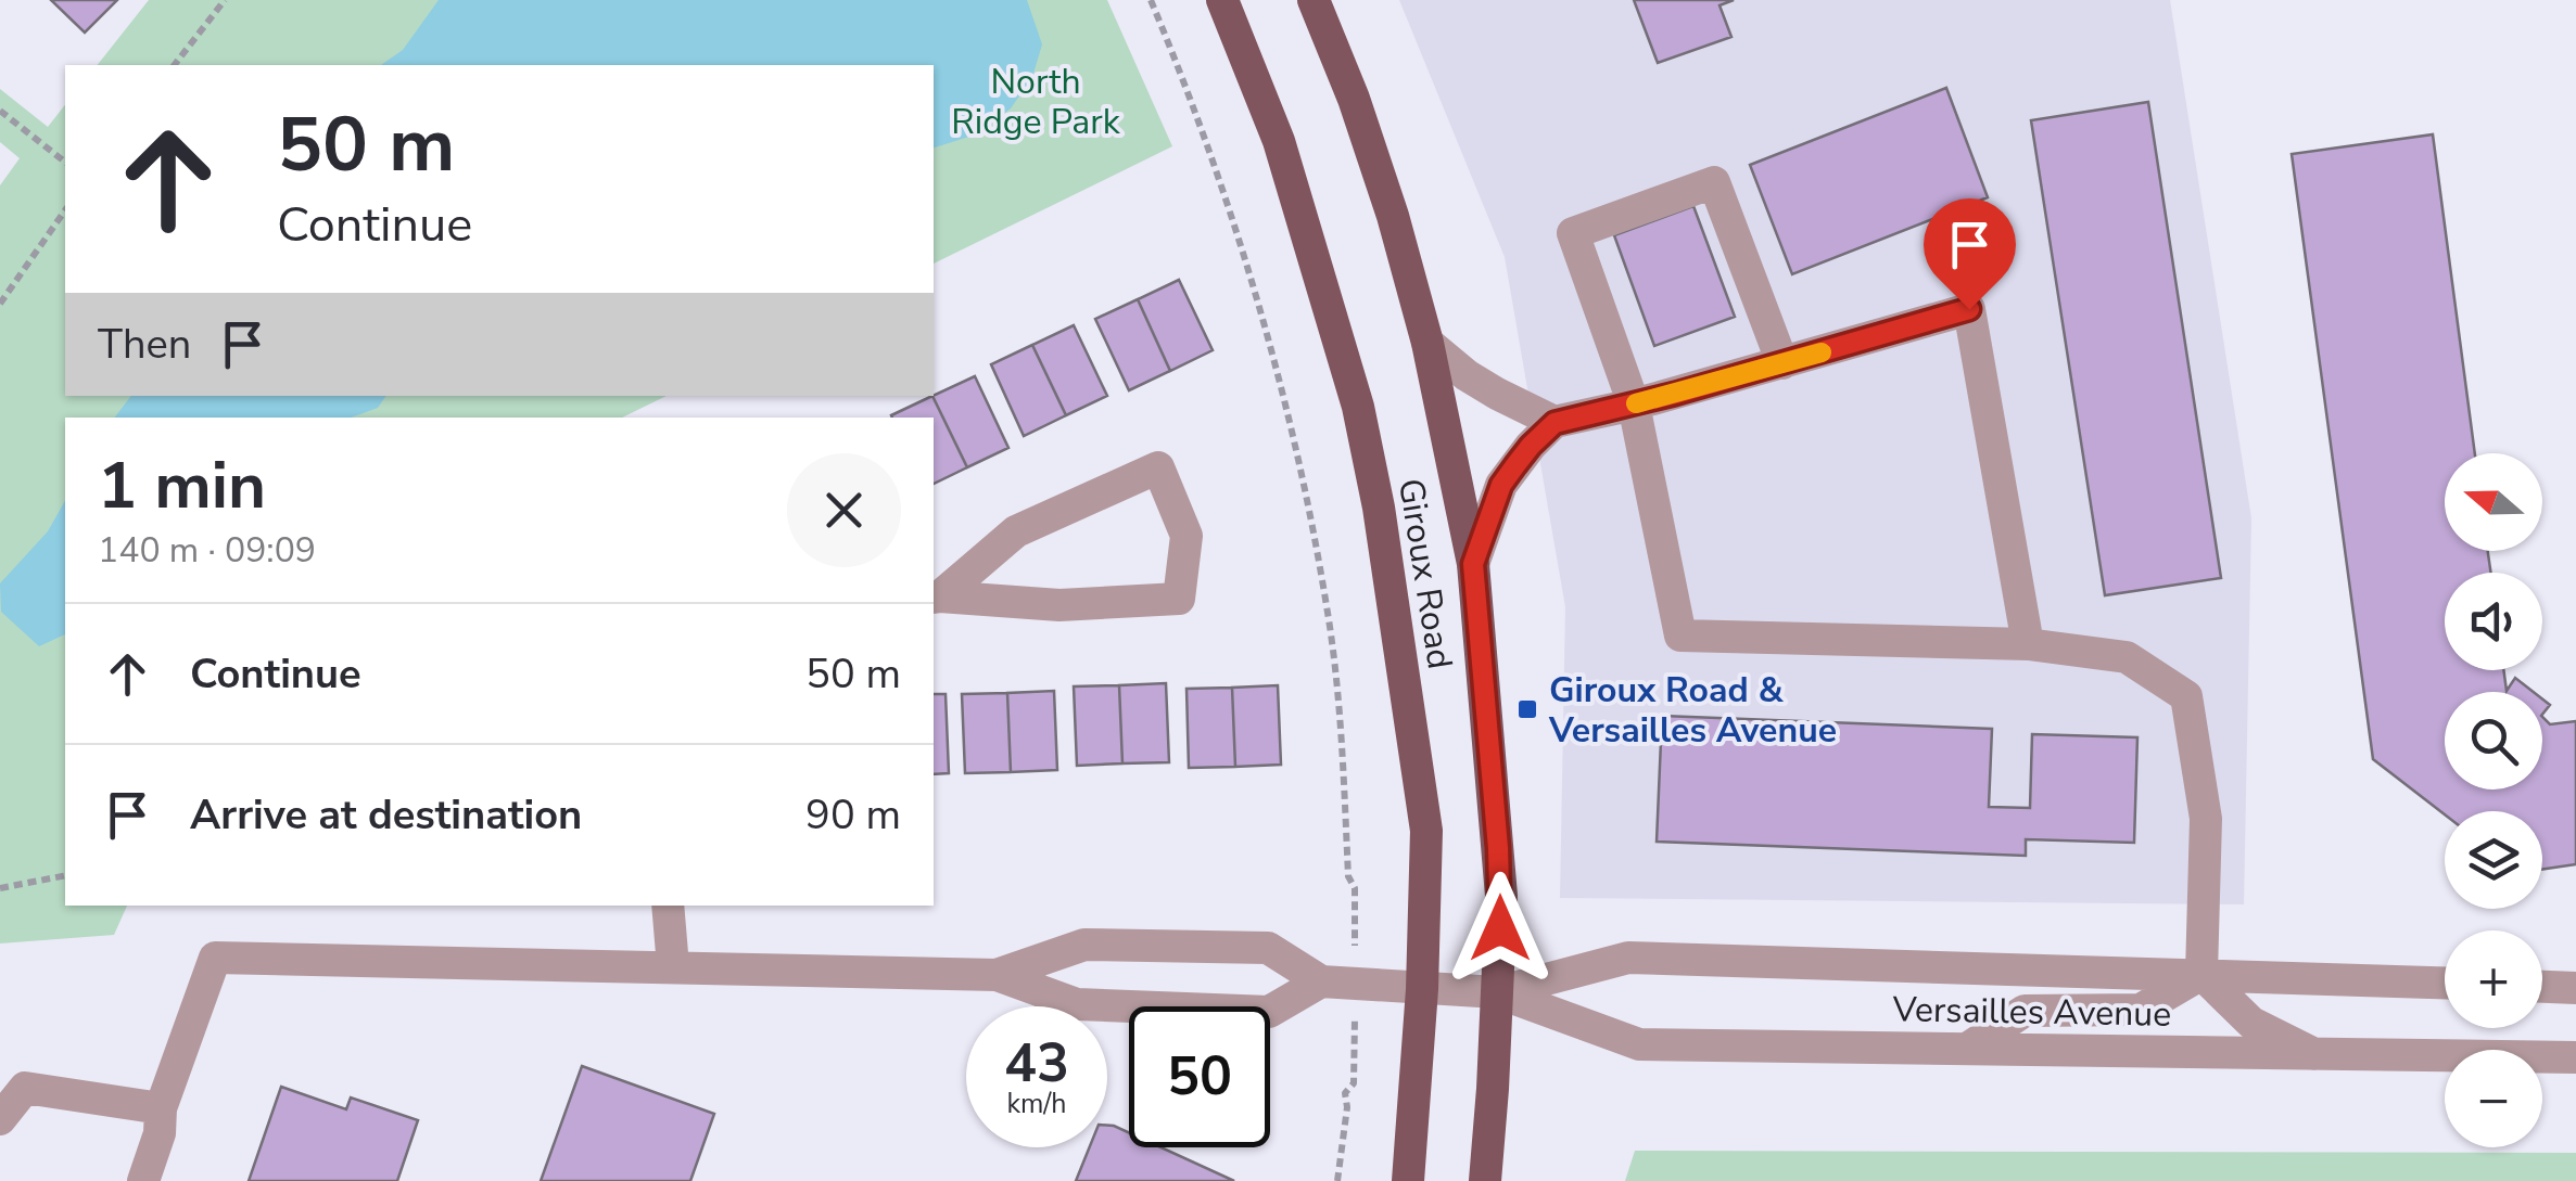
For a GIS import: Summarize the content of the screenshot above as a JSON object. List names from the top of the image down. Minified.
{"streets":{"main road":["Giroux Road"],"street":["Versailles Avenue"]},"crossings":[["Giroux Road","Versailles Avenue"]],"parks":["North Ridge Park"],"places":{"transit":["Giroux Road & Versailles Avenue"]},"north":"left","page":{"turn":["50 m","Continue"],"then":"Then","heading":["1 min","140 m · 09:09"],"map_buttons":["+","−"],"list":[{"name":"Continue","value":"50 m"},{"name":"Arrive at destination","value":"90 m"}],"speed":"43 km/h","limit":"50"}}
